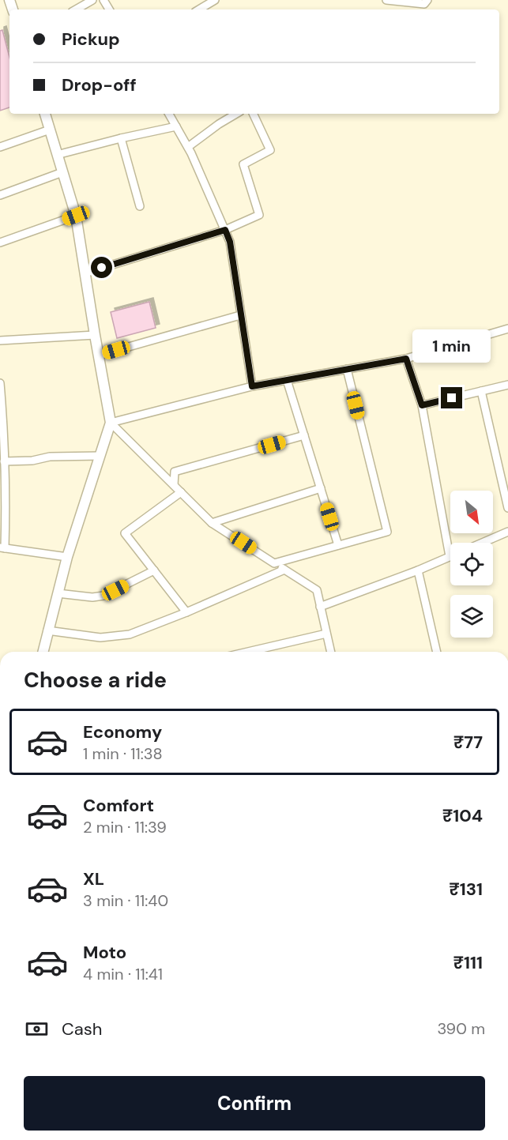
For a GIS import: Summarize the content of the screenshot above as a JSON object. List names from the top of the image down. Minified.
{"north":"bottom right","page":{"banner":["Pickup","Drop-off"],"bubble":"1 min","heading":"Choose a ride","list":[{"name":"Economy","note":"1 min · 11:38","value":"₹77"},{"name":"Comfort","note":"2 min · 11:39","value":"₹104"},{"name":"XL","note":"3 min · 11:40","value":"₹131"},{"name":"Moto","note":"4 min · 11:41","value":"₹111"}],"pay":["Cash","390 m"],"buttons":"Confirm"}}
